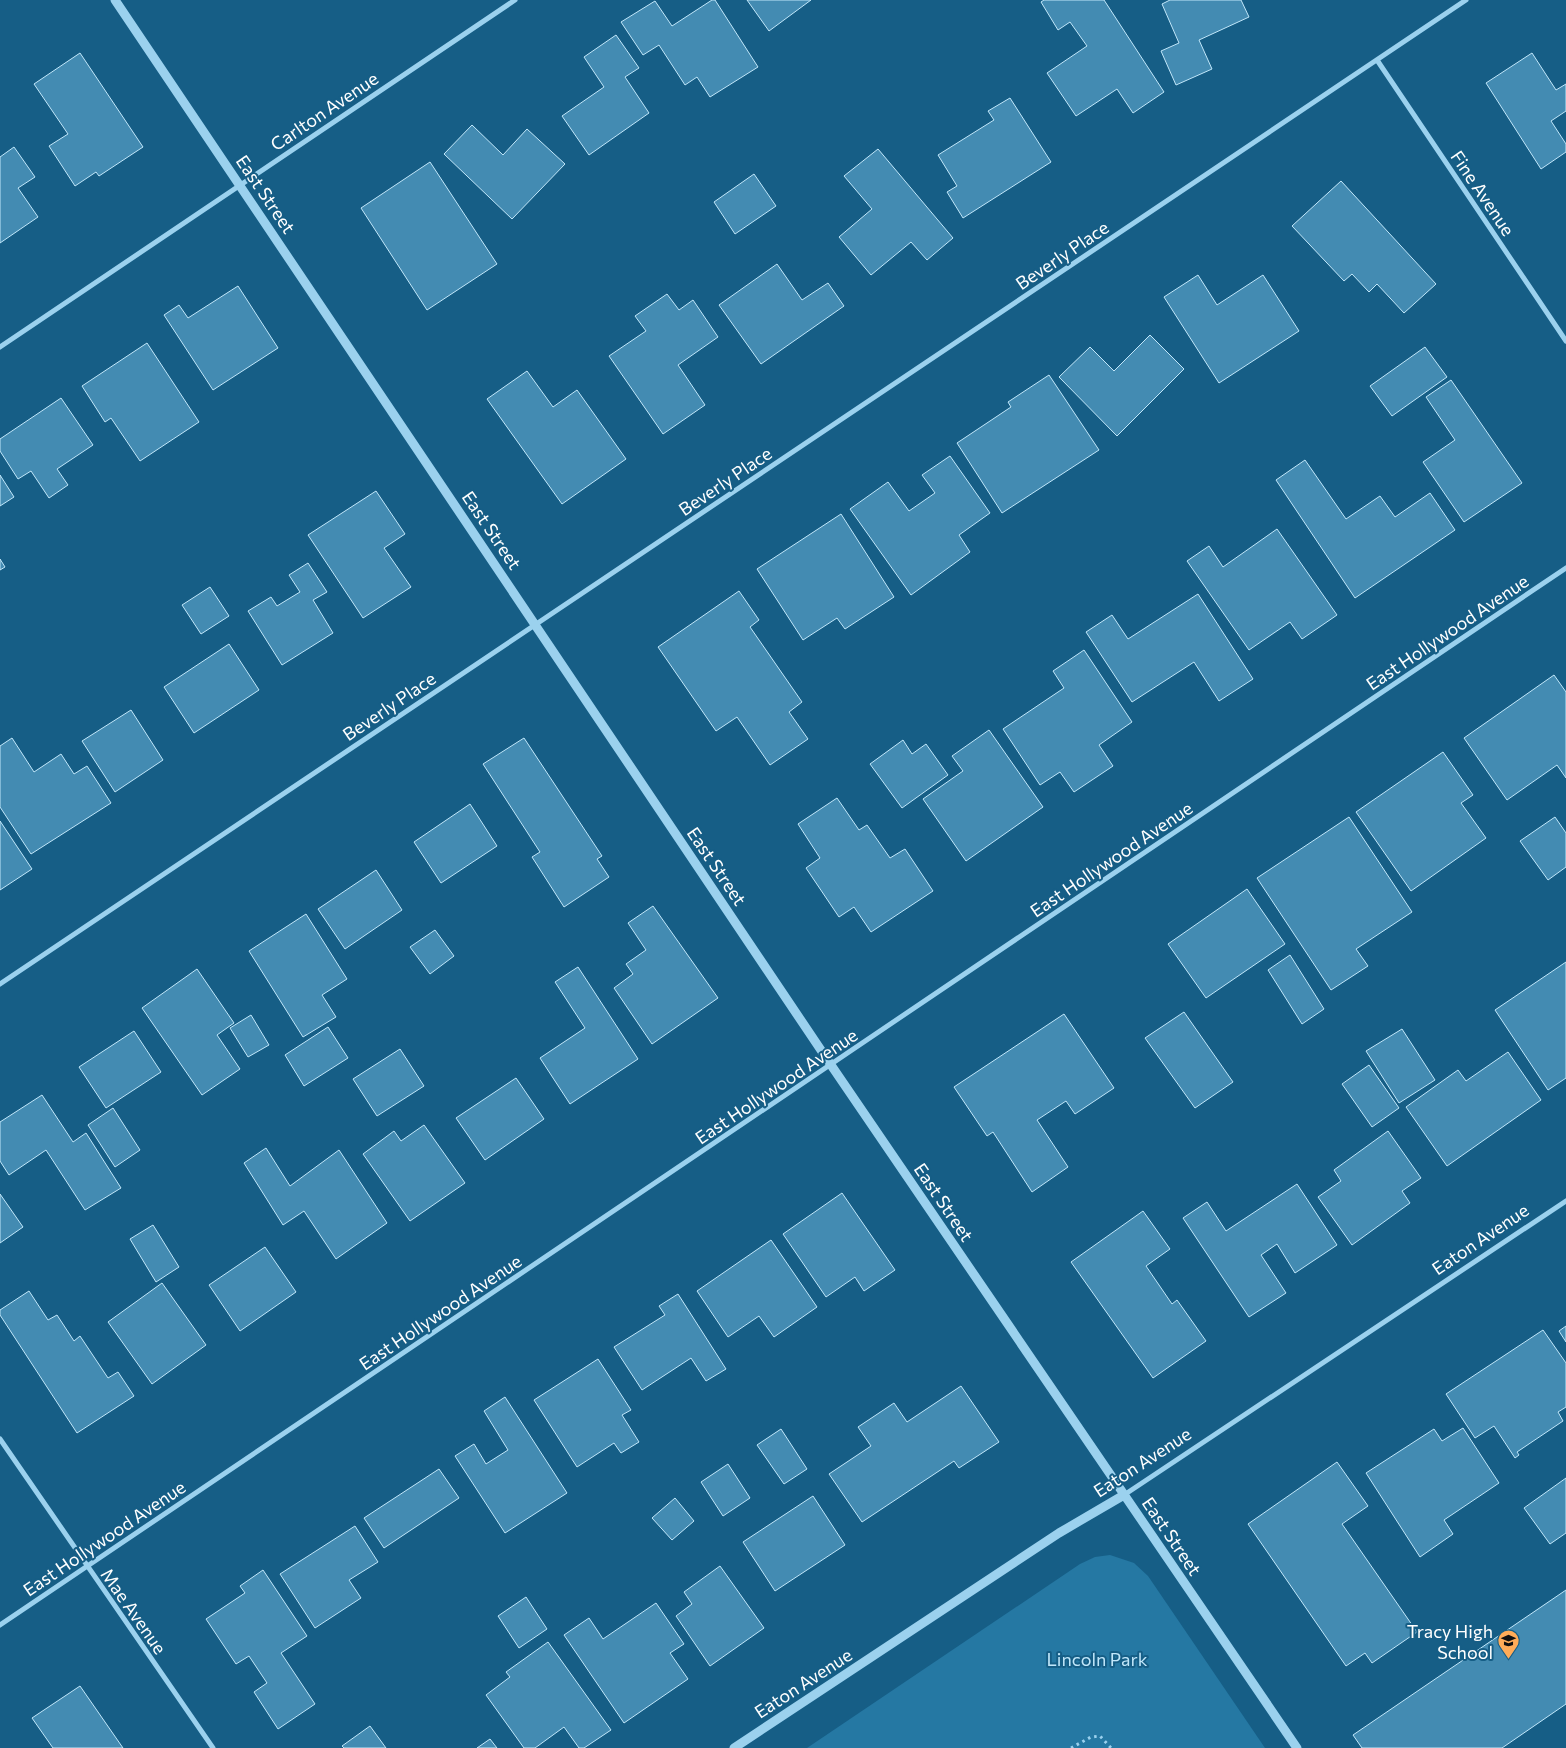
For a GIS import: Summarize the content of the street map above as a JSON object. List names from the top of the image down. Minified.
{"streets":{"street":["Carlton Avenue","Fine Avenue","East Street","Beverly Place","East Hollywood Avenue","Eaton Avenue","Mae Avenue"]},"crossings":[["Carlton Avenue","East Street"],["Fine Avenue","Beverly Place"],["East Street","Beverly Place"],["East Street","East Hollywood Avenue"],["East Street","Eaton Avenue"],["East Hollywood Avenue","Mae Avenue"]],"parks":["Lincoln Park"],"places":{"school or university":["Tracy High School"]}}
